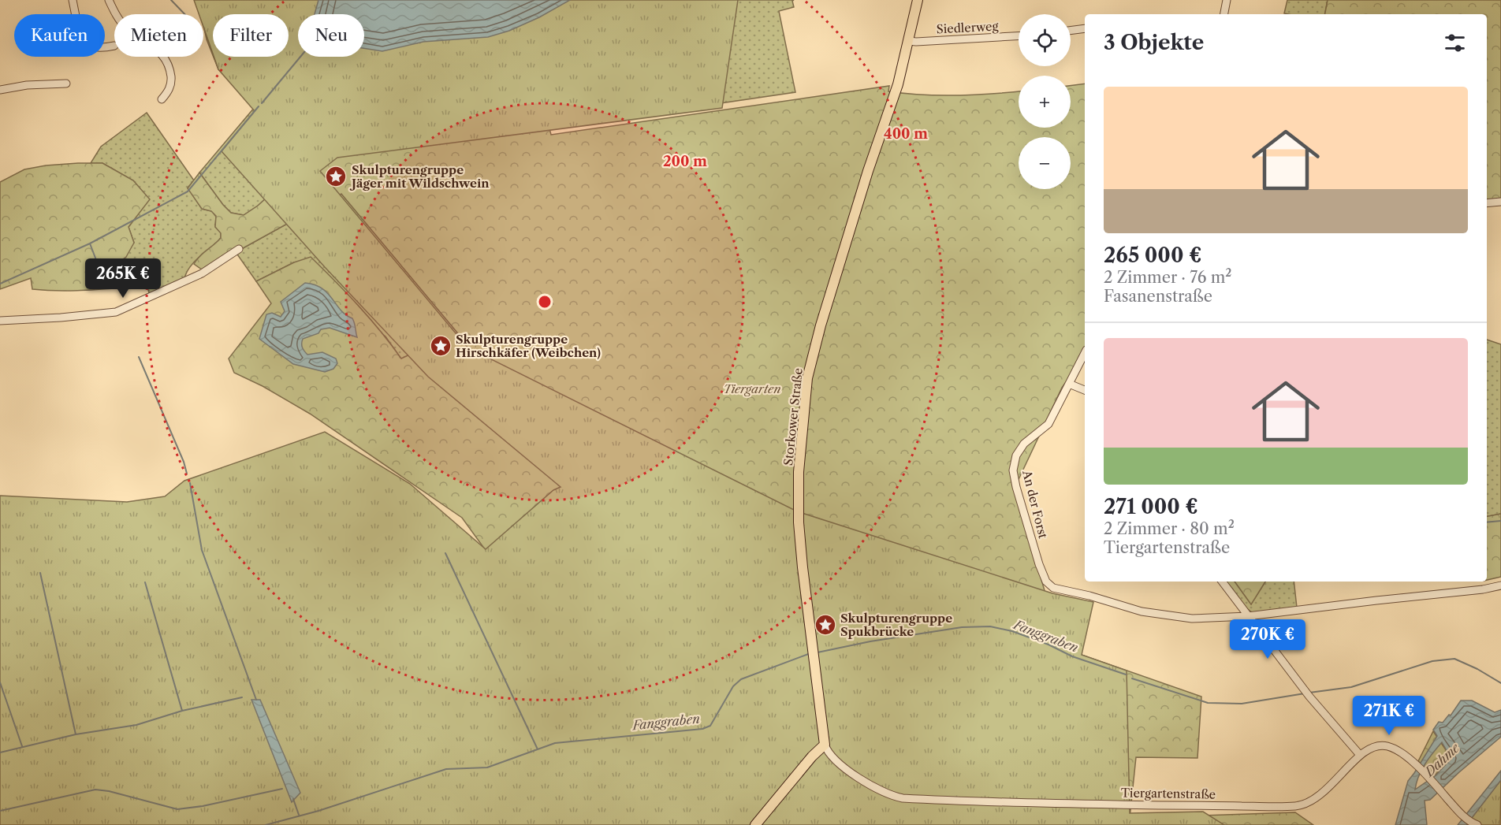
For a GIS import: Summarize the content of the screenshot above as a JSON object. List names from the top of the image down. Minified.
{"streets":{"main road":["Storkower Straße"],"street":["Siedlerweg","An der Forst","Tiergartenstraße"]},"crossings":[["Siedlerweg","Storkower Straße"],["Storkower Straße","Tiergartenstraße"]],"water":["Fanggraben","Dahme"],"parks":["Tiergarten"],"places":{"place":["Skulpturengruppe Jäger mit Wildschwein","Skulpturengruppe Hirschkäfer (Weibchen)","Skulpturengruppe Spukbrücke"]},"page":{"map_buttons":["+","−"],"chip":["Kaufen","Mieten","Filter","Neu"],"heading":"3 Objekte","list":[{"name":"265 000 €","note":"2 Zimmer · 76 m² · Fasanenstraße"},{"name":"271 000 €","note":"2 Zimmer · 80 m² · Tiergartenstraße"}],"price":["265K €","270K €","271K €"]},"rings":["400 m","200 m"]}
